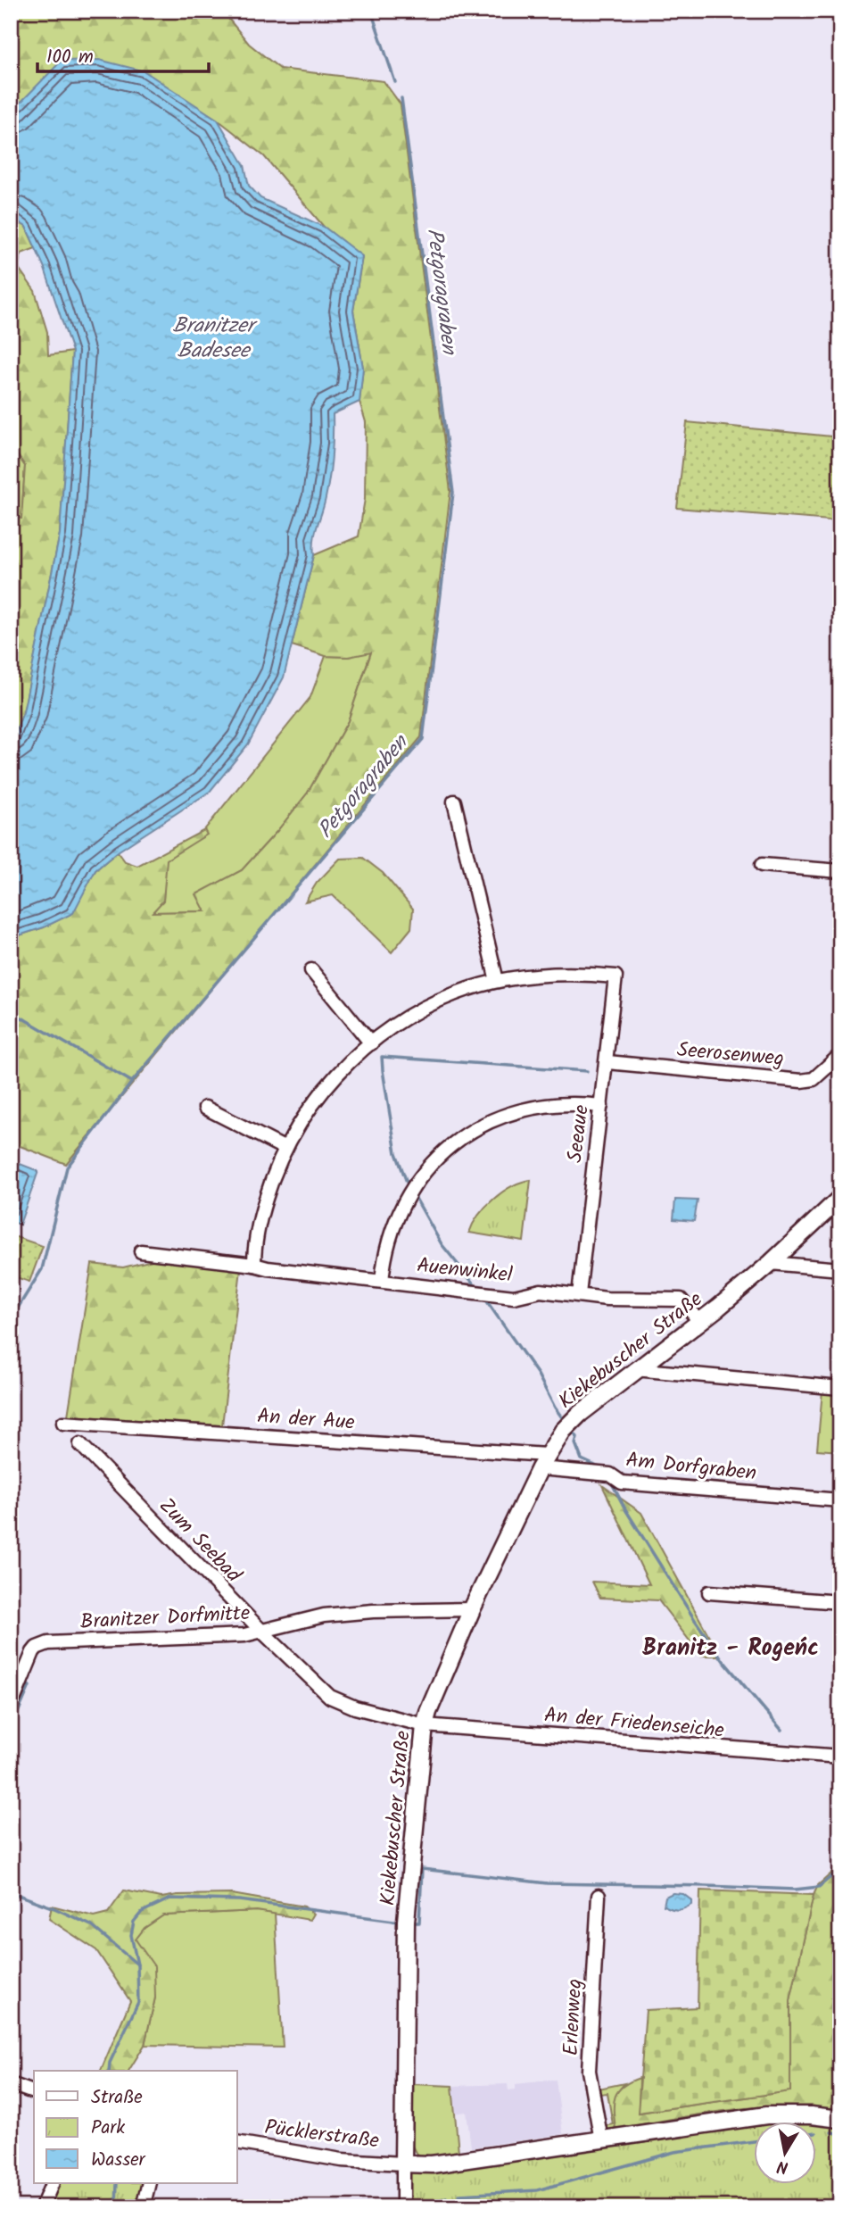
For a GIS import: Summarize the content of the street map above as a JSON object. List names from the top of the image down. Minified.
{"streets":{"street":["Seerosenweg","Seeaue","Auenwinkel","Kiekebuscher Straße","An der Aue","Am Dorfgraben","Zum Seebad","Branitzer Dorfmitte","An der Friedenseiche","Erlenweg","Pücklerstraße"]},"crossings":[["Seerosenweg","Seeaue"],["Seeaue","Auenwinkel"],["Auenwinkel","Kiekebuscher Straße"],["Kiekebuscher Straße","An der Aue"],["Kiekebuscher Straße","Am Dorfgraben"],["Kiekebuscher Straße","Zum Seebad"],["Kiekebuscher Straße","Branitzer Dorfmitte"],["Kiekebuscher Straße","An der Friedenseiche"],["Kiekebuscher Straße","Pücklerstraße"],["An der Aue","Am Dorfgraben"],["Zum Seebad","Branitzer Dorfmitte"],["Zum Seebad","An der Friedenseiche"]],"districts":["Branitz - Rogeńc"],"water":["Petgoragraben","Branitzer Badesee"],"legend":["Straße","Park","Wasser"],"scale_bar":"100 m","north":"bottom"}
